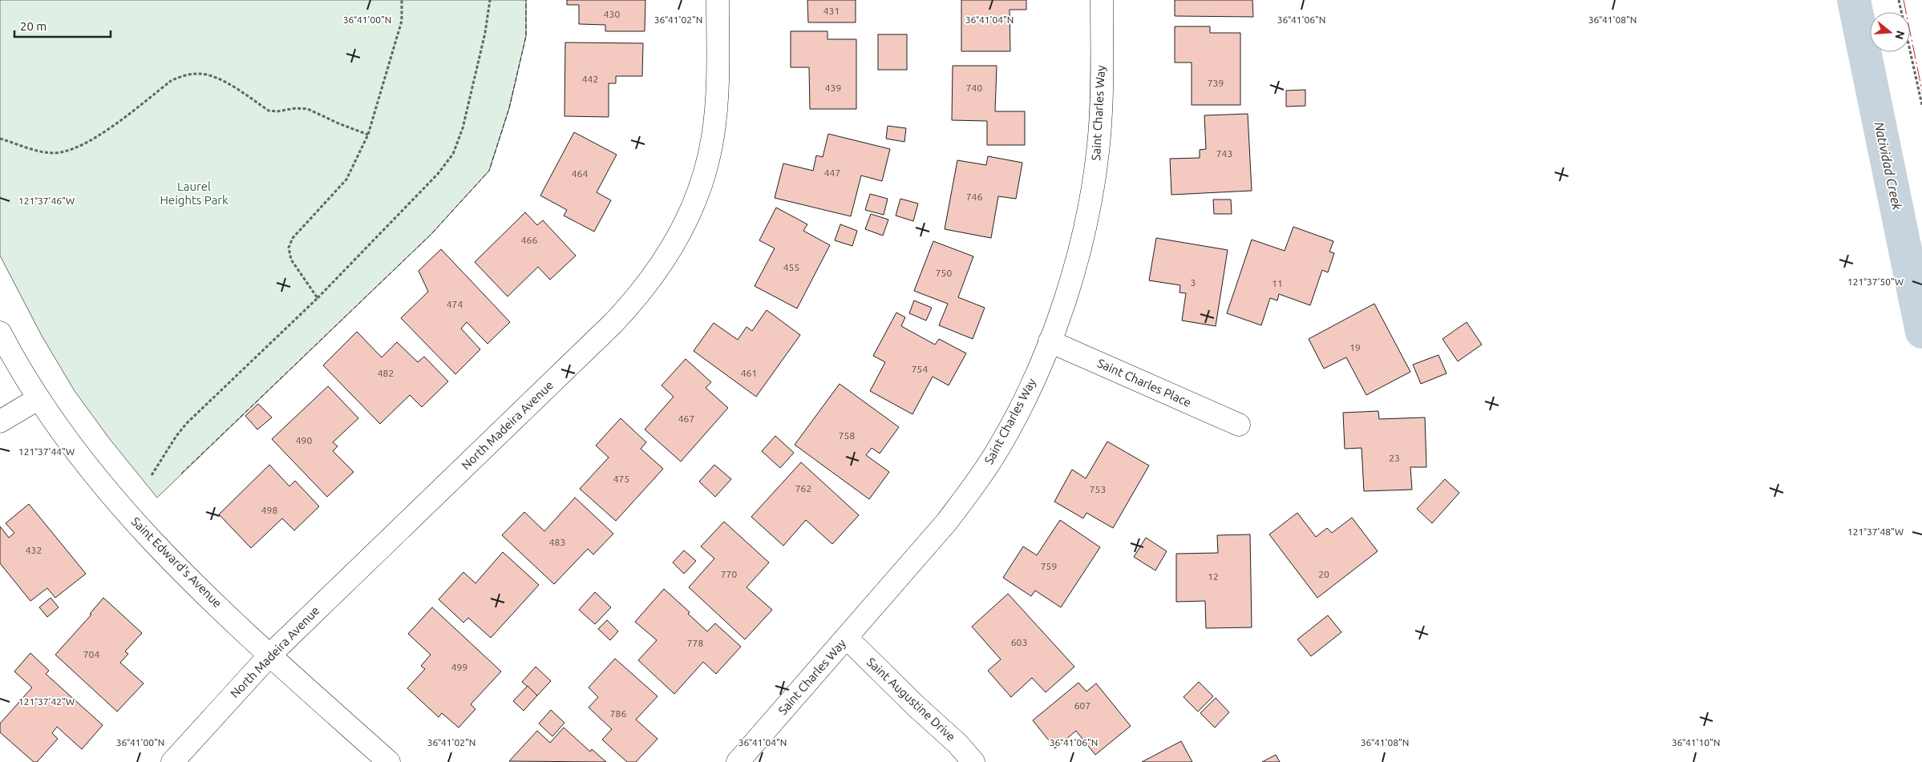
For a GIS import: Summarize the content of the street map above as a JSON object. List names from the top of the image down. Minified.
{"streets":{"street":["Saint Charles Way","Saint Charles Place","North Madeira Avenue","Saint Edward's Avenue","Saint Augustine Drive"]},"crossings":[["Saint Charles Way","Saint Charles Place"],["Saint Charles Way","Saint Augustine Drive"],["North Madeira Avenue","Saint Edward's Avenue"]],"water":["Natividad Creek"],"parks":["Laurel Heights Park"],"house_numbers":["431","430","442","739","439","740","743","447","464","746","466","455","750","3","11","474","19","754","482","461","467","758","490","23","475","762","753","498","483","432","759","770","20","12","603","778","704","499","607","786"],"scale_bar":"20 m","north":"right","coordinates":["36°41'00\"N","36°41'02\"N","36°41'04\"N","36°41'06\"N","36°41'08\"N","121°37'46\"W","121°37'50\"W","121°37'44\"W","121°37'48\"W","121°37'42\"W","36°41'10\"N"]}
